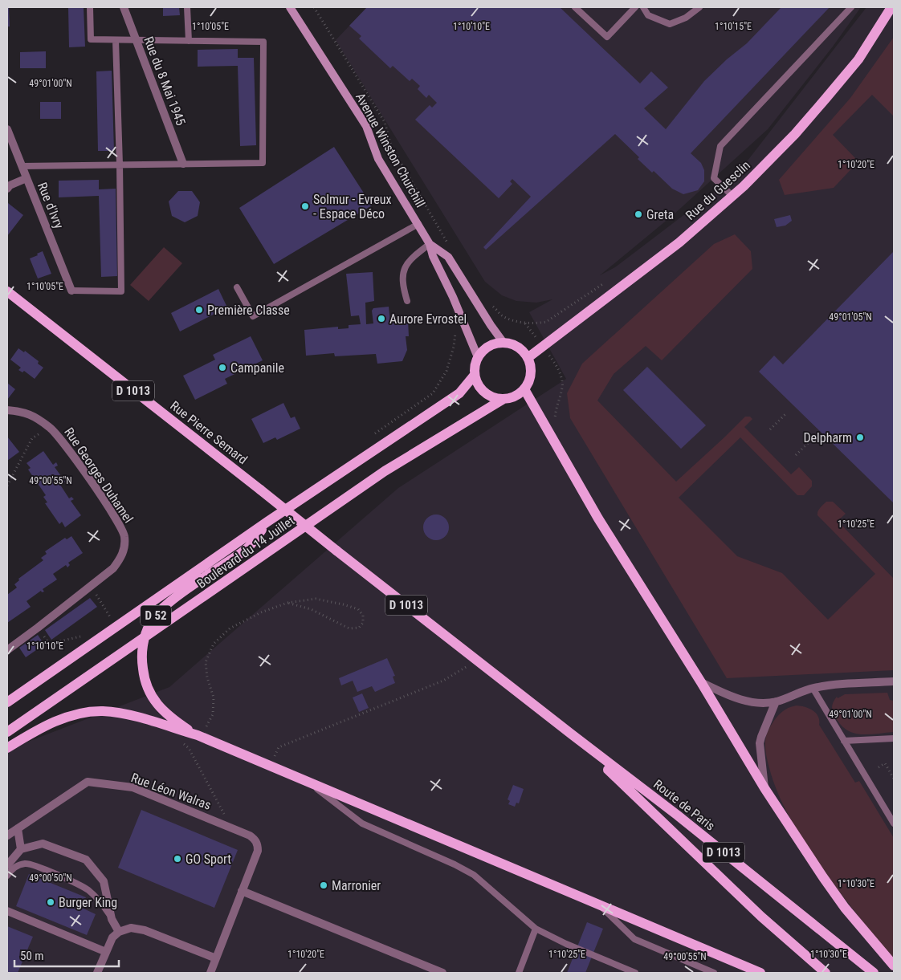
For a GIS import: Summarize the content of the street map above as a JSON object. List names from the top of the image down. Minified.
{"streets":{"main road":["Avenue Winston Churchill","Rue du Guesclin","D 1013","Rue Pierre Semard","Boulevard du 14 Juillet","D 52","Route de Paris"],"street":["Rue du 8 Mai 1945","Rue d'Ivry","Rue Georges Duhamel","Rue Léon Walras"]},"crossings":[["Avenue Winston Churchill","Rue du Guesclin"],["Avenue Winston Churchill","Boulevard du 14 Juillet"],["Rue du Guesclin","Boulevard du 14 Juillet"],["Rue Pierre Semard","Route de Paris"],["Boulevard du 14 Juillet","D 52"]],"places":["Solmur - Evreux - Espace Déco","Greta","Première Classe","Aurore Evrostel","Campanile","Delpharm","GO Sport","Marronier","Burger King"],"scale_bar":"50 m","coordinates":["1°10'05\"E","1°10'10\"E","1°10'15\"E","49°01'00\"N","1°10'20\"E","49°01'05\"N","49°00'55\"N","1°10'25\"E","49°00'50\"N","1°10'30\"E"]}
